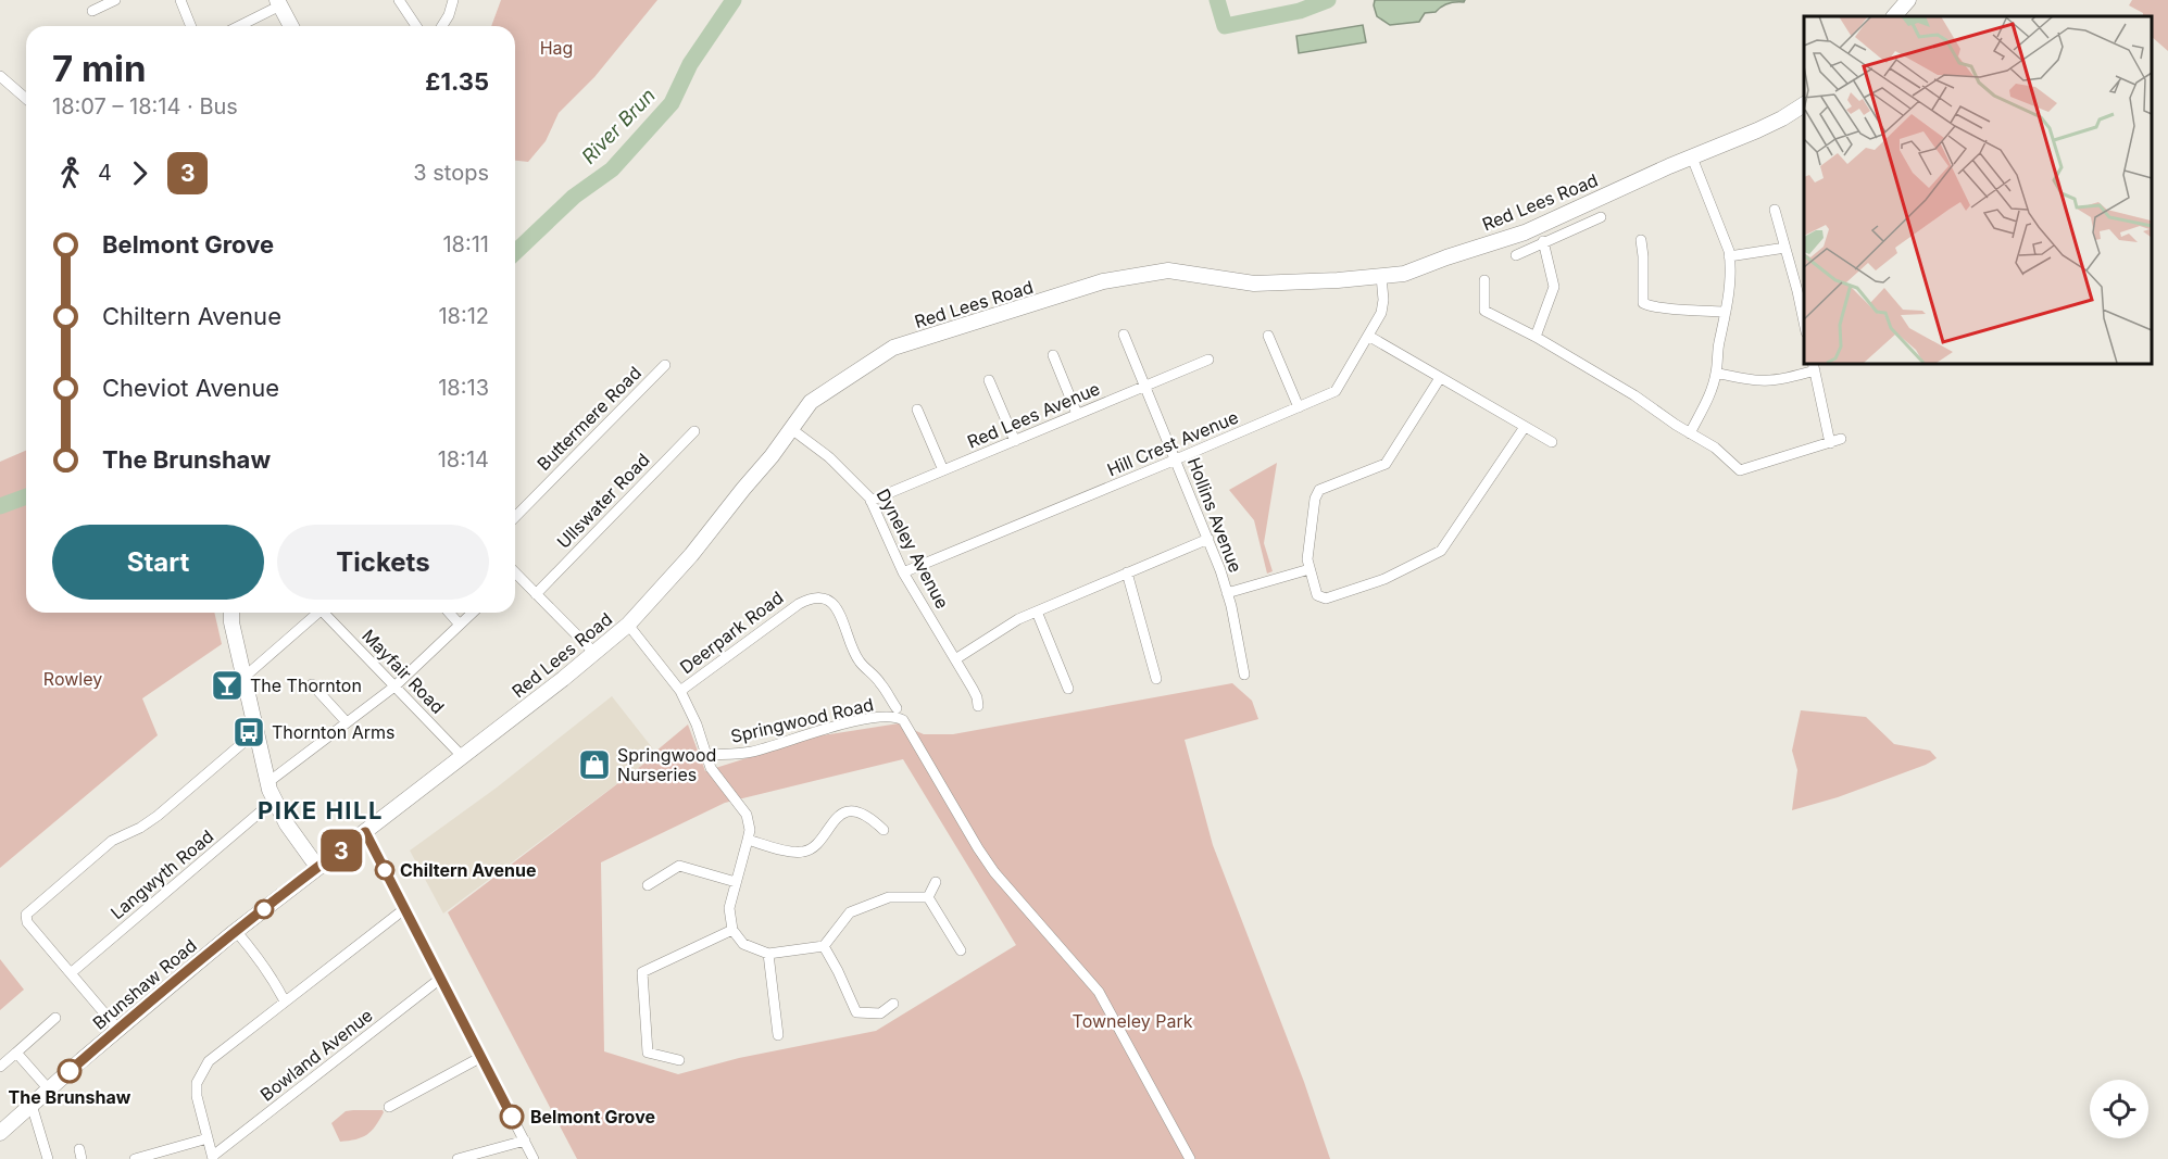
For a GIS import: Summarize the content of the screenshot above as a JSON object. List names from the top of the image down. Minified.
{"streets":{"street":["Red Lees Road","Red Lees Avenue","Buttermere Road","Hill Crest Avenue","Ullswater Road","Hollins Avenue","Dyneley Avenue","Deerpark Road","Mayfair Road","Springwood Road","Langwyth Road","Brunshaw Road","Bowland Avenue"]},"crossings":[["Red Lees Road","Hill Crest Avenue"],["Red Lees Road","Dyneley Avenue"],["Red Lees Road","Mayfair Road"],["Red Lees Road","Brunshaw Road"],["Red Lees Avenue","Hollins Avenue"],["Red Lees Avenue","Dyneley Avenue"],["Hill Crest Avenue","Hollins Avenue"],["Hill Crest Avenue","Dyneley Avenue"]],"districts":["PIKE HILL"],"water":["River Brun"],"parks":["Hag","Rowley","Towneley Park"],"places":{"bar":["The Thornton"],"bus stop":["Thornton Arms"],"shop":["Springwood Nurseries"],"other":["Chiltern Avenue","The Brunshaw","Belmont Grove"]},"lines":["bus line 3"],"page":{"on_map":"3","heading":["7 min","18:07 – 18:14 · Bus","£1.35"],"legs":["4","3","3 stops"],"list":[{"name":"Belmont Grove","value":"18:11"},{"name":"Chiltern Avenue","value":"18:12"},{"name":"Cheviot Avenue","value":"18:13"},{"name":"The Brunshaw","value":"18:14"}],"buttons":["Start","Tickets"]}}
